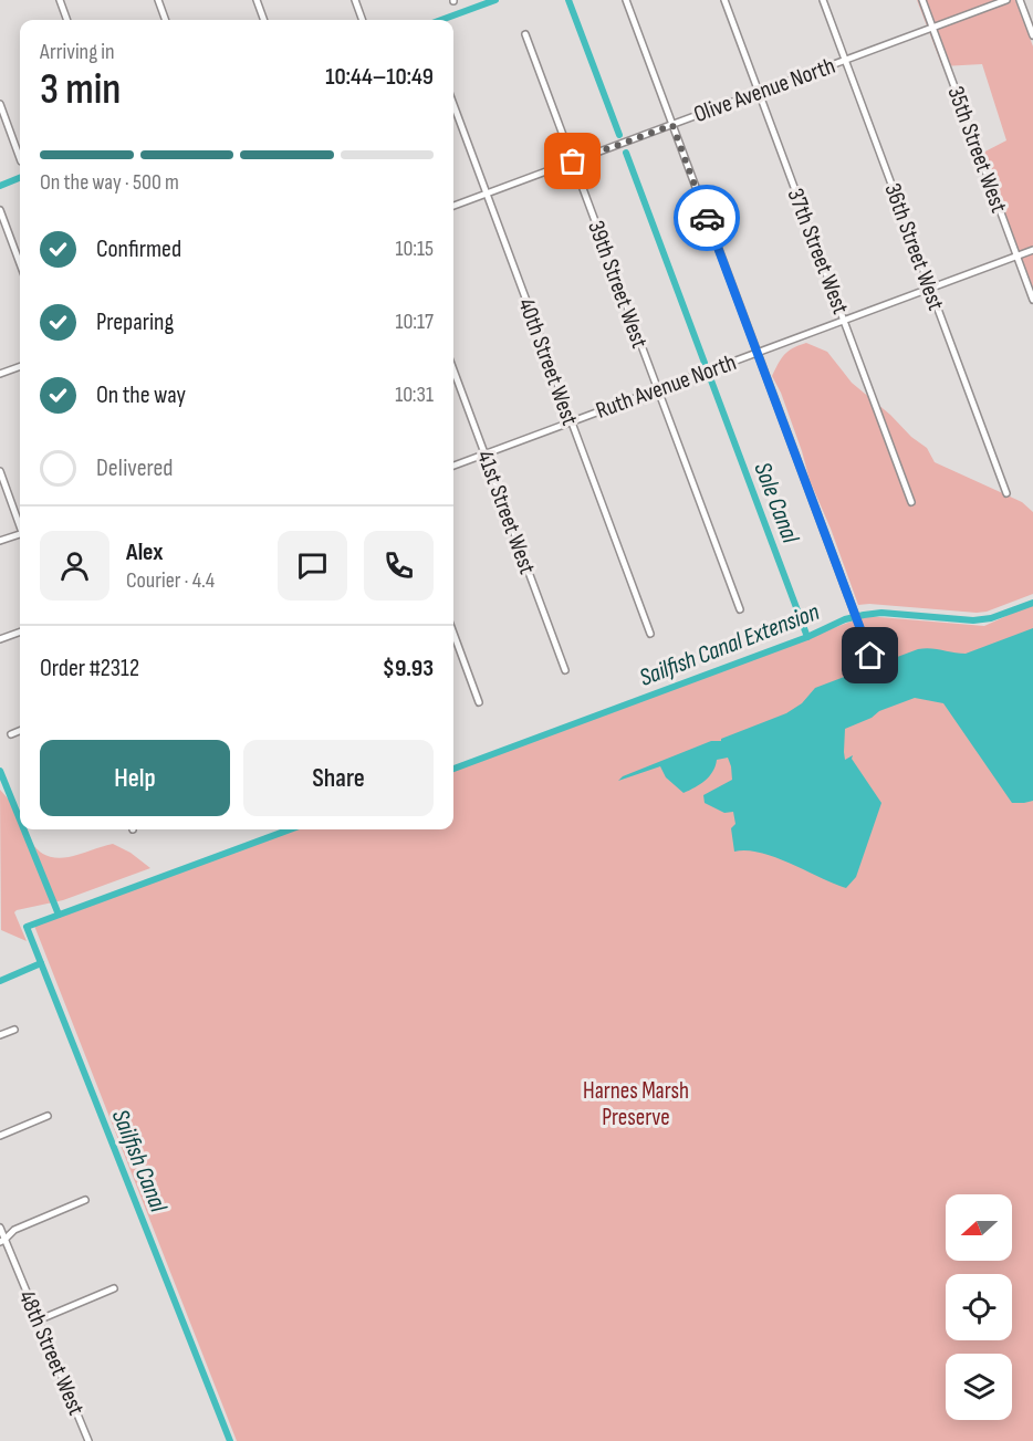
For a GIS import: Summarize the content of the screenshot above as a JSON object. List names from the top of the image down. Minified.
{"streets":{"street":["Olive Avenue North","35th Street West","36th Street West","37th Street West","39th Street West","40th Street West","Ruth Avenue North","41st Street West","48th Street West"]},"crossings":[["Olive Avenue North","35th Street West"],["Olive Avenue North","36th Street West"],["Olive Avenue North","37th Street West"],["Olive Avenue North","39th Street West"],["Olive Avenue North","40th Street West"],["35th Street West","Ruth Avenue North"],["36th Street West","Ruth Avenue North"],["37th Street West","Ruth Avenue North"],["39th Street West","Ruth Avenue North"],["40th Street West","Ruth Avenue North"],["Ruth Avenue North","41st Street West"]],"water":["Sole Canal","Sailfish Canal Extension","Sailfish Canal"],"parks":["Harnes Marsh Preserve"],"north":"left","page":{"heading":["3 min","Arriving in","10:44–10:49"],"panel":["Alex","Courier · 4.4","Order #2312","$9.93"],"bar":"On the way · 500 m","list":[["Confirmed","10:15"],["Preparing","10:17"],["On the way","10:31"],"Delivered"],"buttons":["Help","Share"]}}
